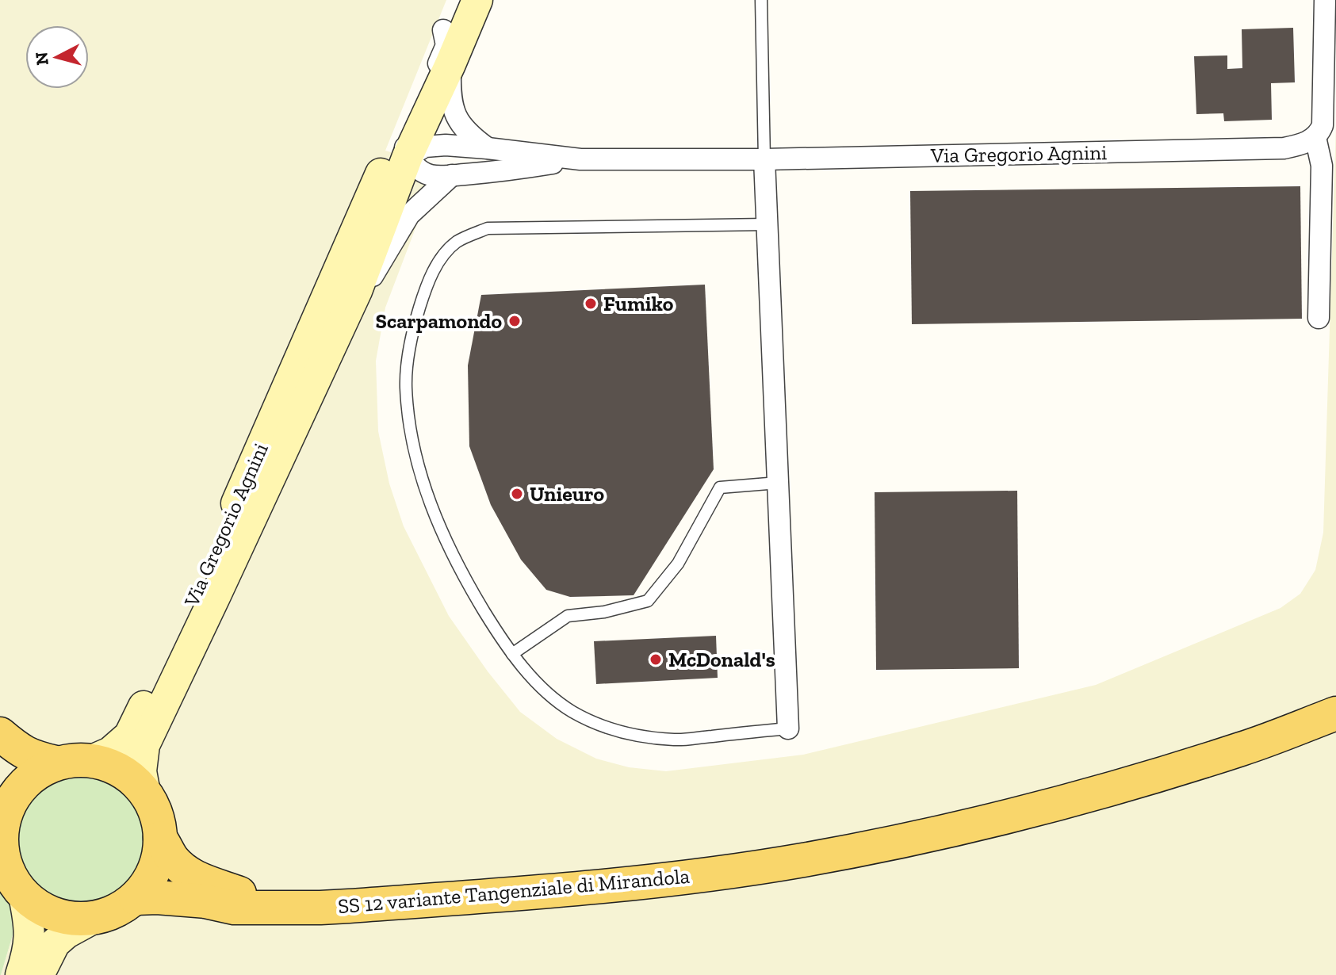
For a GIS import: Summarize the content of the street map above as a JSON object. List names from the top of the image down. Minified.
{"streets":{"main road":["Via Gregorio Agnini","SS 12 variante Tangenziale di Mirandola"]},"crossings":[["Via Gregorio Agnini","SS 12 variante Tangenziale di Mirandola"]],"places":["Fumiko","Scarpamondo","Unieuro","McDonald's"],"north":"left"}
